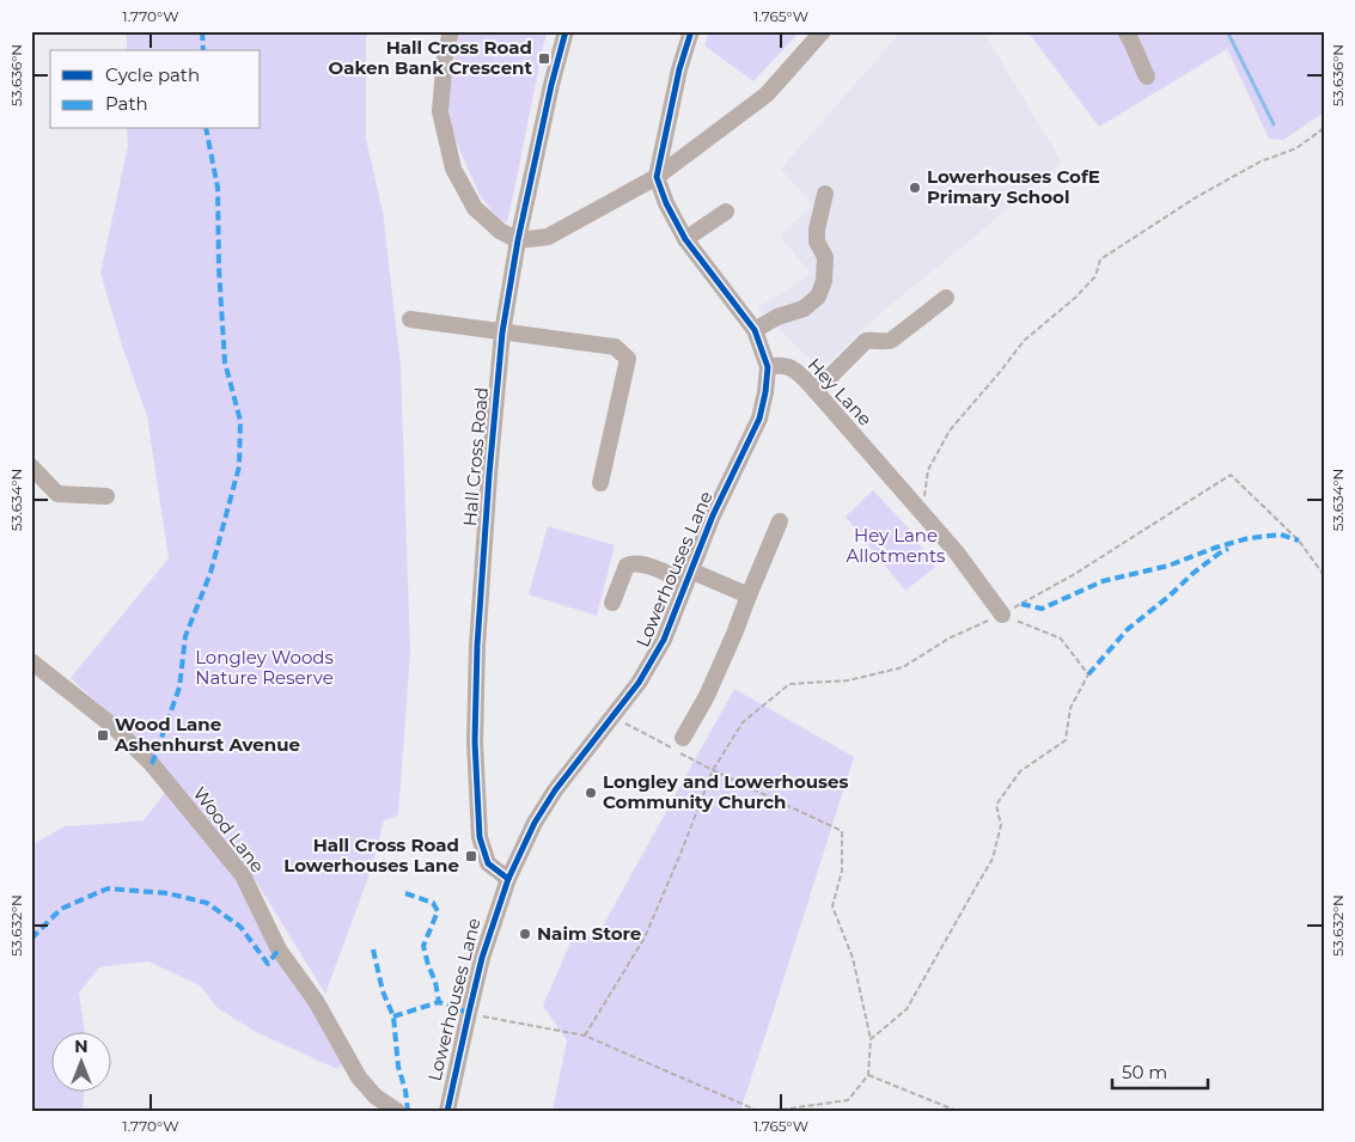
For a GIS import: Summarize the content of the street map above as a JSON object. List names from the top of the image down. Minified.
{"streets":{"street":["Hey Lane","Hall Cross Road","Lowerhouses Lane","Wood Lane"]},"crossings":[["Hey Lane","Lowerhouses Lane"],["Hall Cross Road","Lowerhouses Lane"]],"parks":["Hey Lane Allotments","Longley Woods Nature Reserve"],"places":{"transit":["Hall Cross Road Oaken Bank Crescent","Wood Lane Ashenhurst Avenue","Hall Cross Road Lowerhouses Lane"],"other":["Lowerhouses CofE Primary School","Longley and Lowerhouses Community Church","Naim Store"]},"legend":["Cycle path","Path"],"scale_bar":"50 m","north":"top","coordinates":["1.770°W","1.765°W","53.636°N","53.634°N","53.632°N"]}
